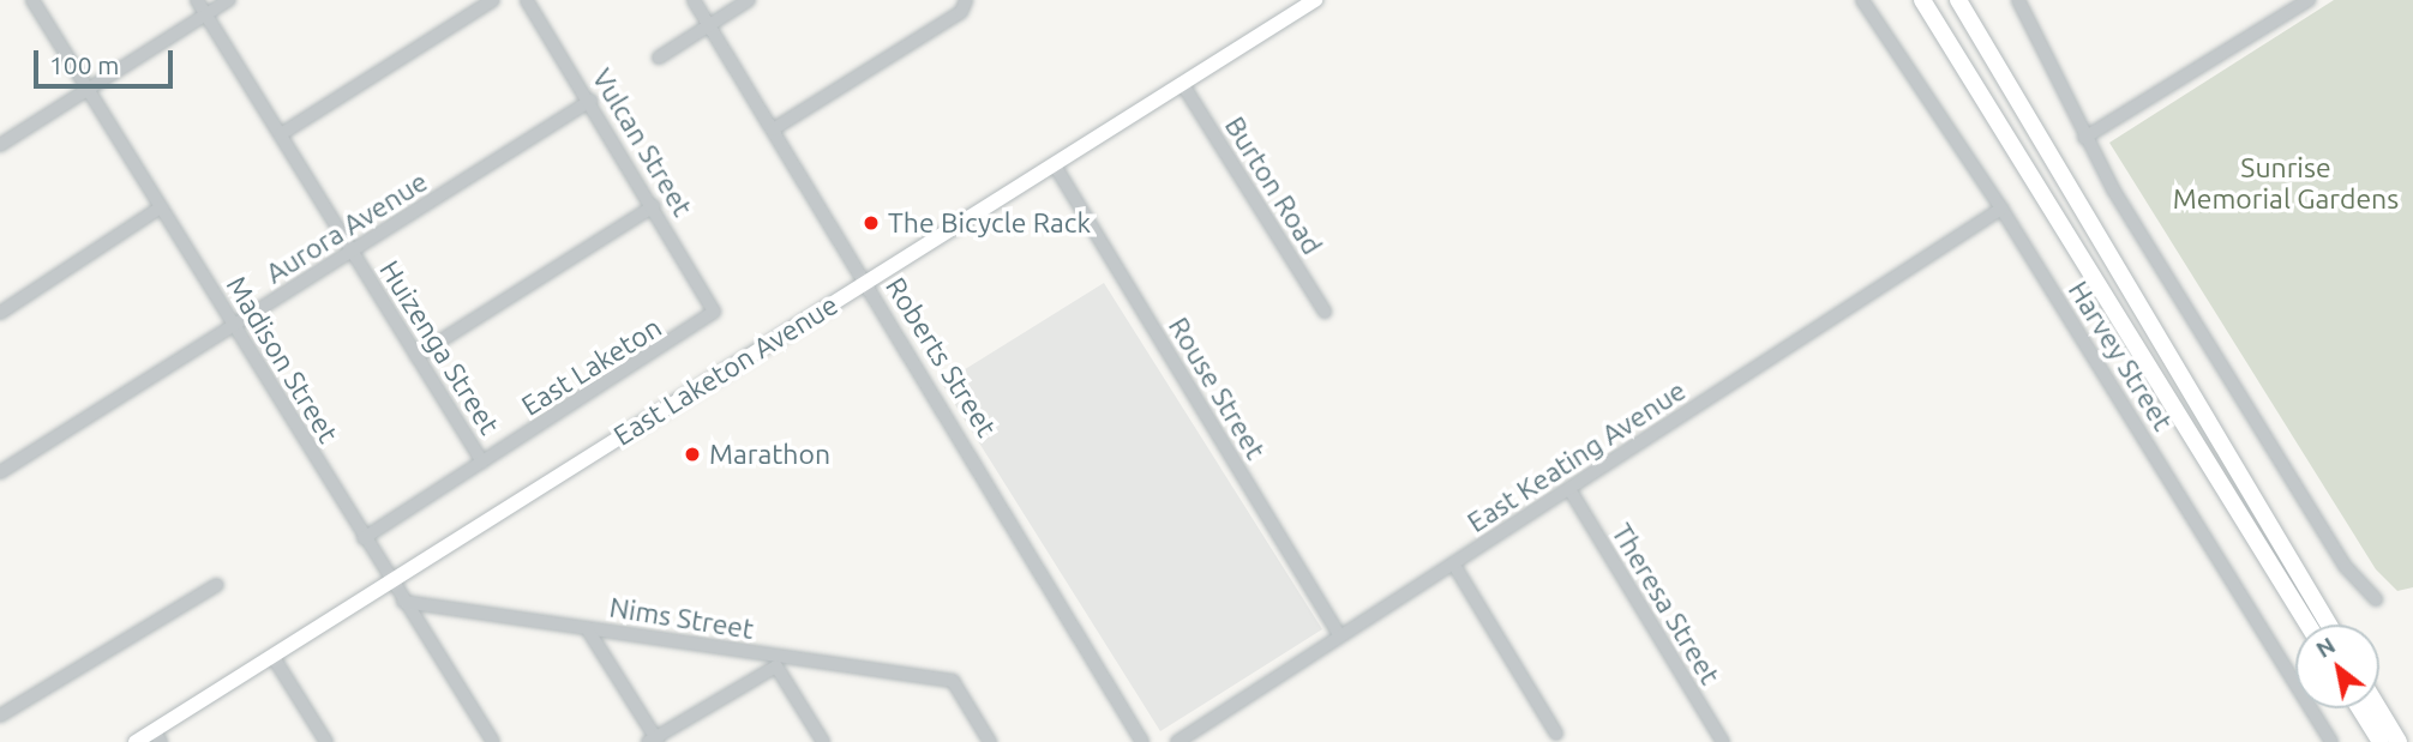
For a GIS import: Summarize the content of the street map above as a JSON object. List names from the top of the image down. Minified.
{"streets":{"main road":["East Laketon Avenue"],"street":["Vulcan Street","Burton Road","Aurora Avenue","Huizenga Street","Harvey Street","Roberts Street","Madison Street","East Laketon","Rouse Street","East Keating Avenue","Theresa Street","Nims Street"]},"crossings":[["Vulcan Street","Aurora Avenue"],["Vulcan Street","East Laketon"],["Burton Road","East Laketon Avenue"],["Aurora Avenue","Huizenga Street"],["Aurora Avenue","Madison Street"],["Huizenga Street","East Laketon"],["Harvey Street","East Keating Avenue"],["Roberts Street","East Laketon Avenue"],["Madison Street","East Laketon"],["Madison Street","East Laketon Avenue"],["Madison Street","Nims Street"],["East Laketon Avenue","Rouse Street"],["Rouse Street","East Keating Avenue"],["East Keating Avenue","Theresa Street"]],"parks":["Sunrise Memorial Gardens"],"places":["The Bicycle Rack","Marathon"],"scale_bar":"100 m","north":"top left"}
